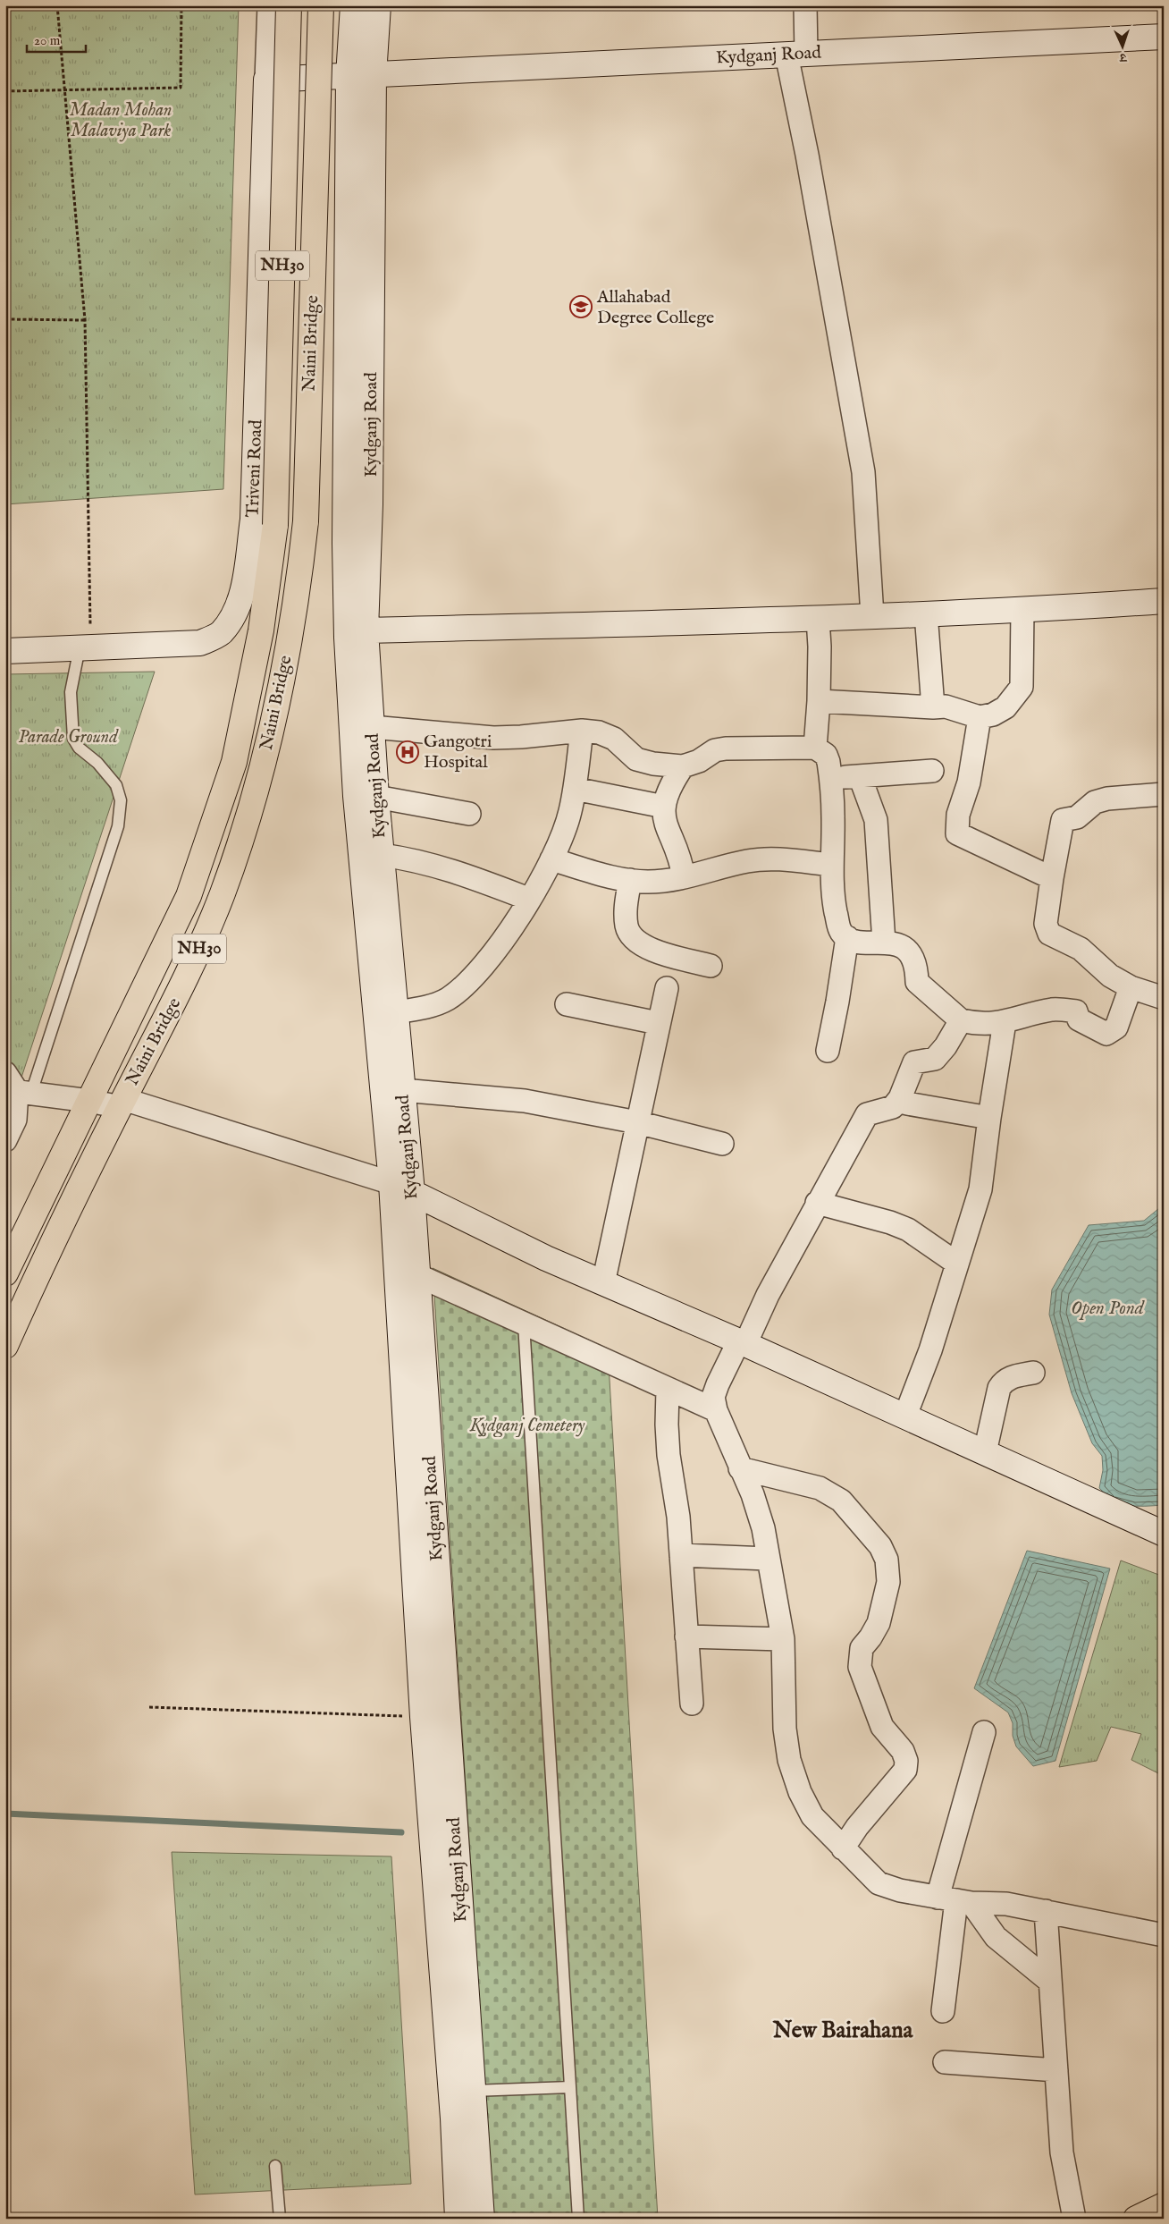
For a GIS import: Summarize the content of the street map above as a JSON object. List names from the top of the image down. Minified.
{"streets":{"main road":["Kydganj Road","NH30","Naini Bridge","Triveni Road"]},"crossings":[["Kydganj Road","Triveni Road"]],"districts":["New Bairahana"],"water":["Open Pond"],"parks":["Madan Mohan Malaviya Park","Parade Ground","Kydganj Cemetery"],"places":{"school or university":["Allahabad Degree College"],"hospital":["Gangotri Hospital"]},"scale_bar":"20 m","north":"bottom"}
